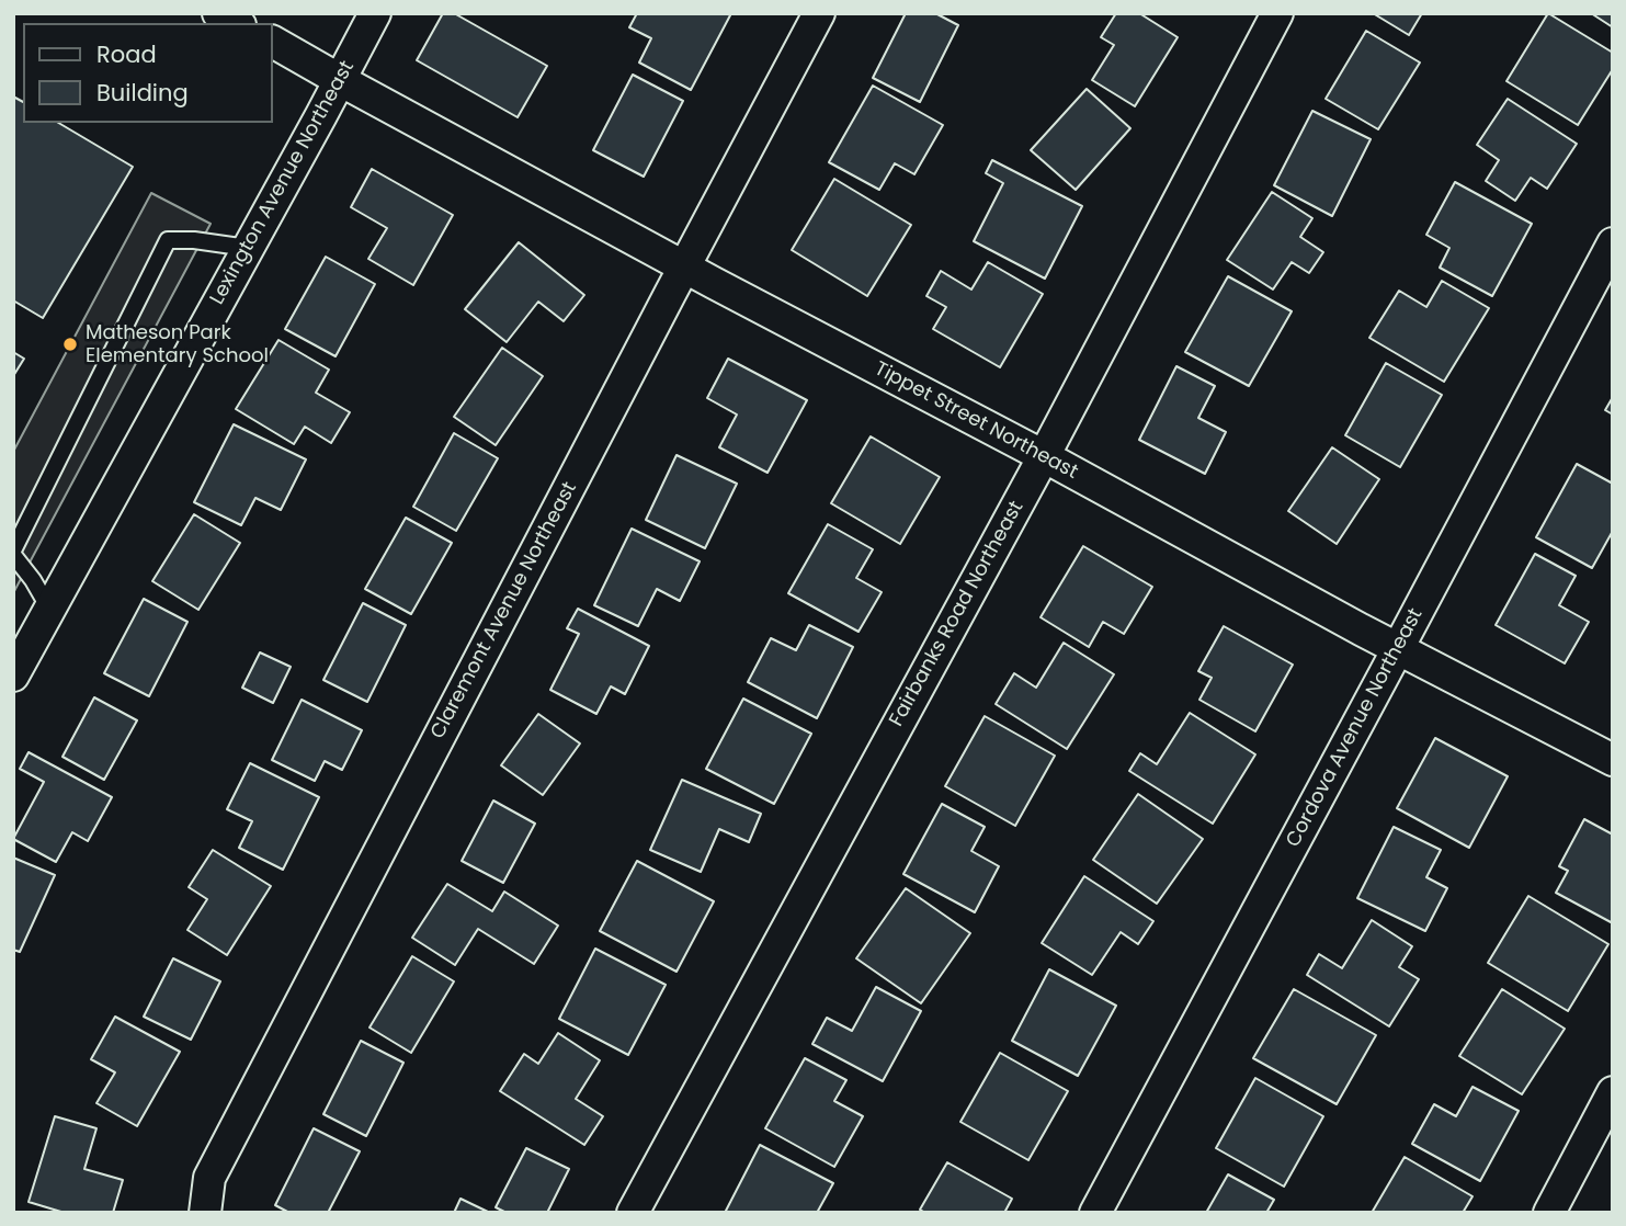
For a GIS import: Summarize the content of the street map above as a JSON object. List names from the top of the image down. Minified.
{"streets":{"street":["Lexington Avenue Northeast","Tippet Street Northeast","Claremont Avenue Northeast","Fairbanks Road Northeast","Cordova Avenue Northeast"]},"crossings":[["Lexington Avenue Northeast","Tippet Street Northeast"],["Tippet Street Northeast","Claremont Avenue Northeast"],["Tippet Street Northeast","Fairbanks Road Northeast"],["Tippet Street Northeast","Cordova Avenue Northeast"]],"places":["Matheson Park Elementary School"],"legend":["Road","Building"]}
